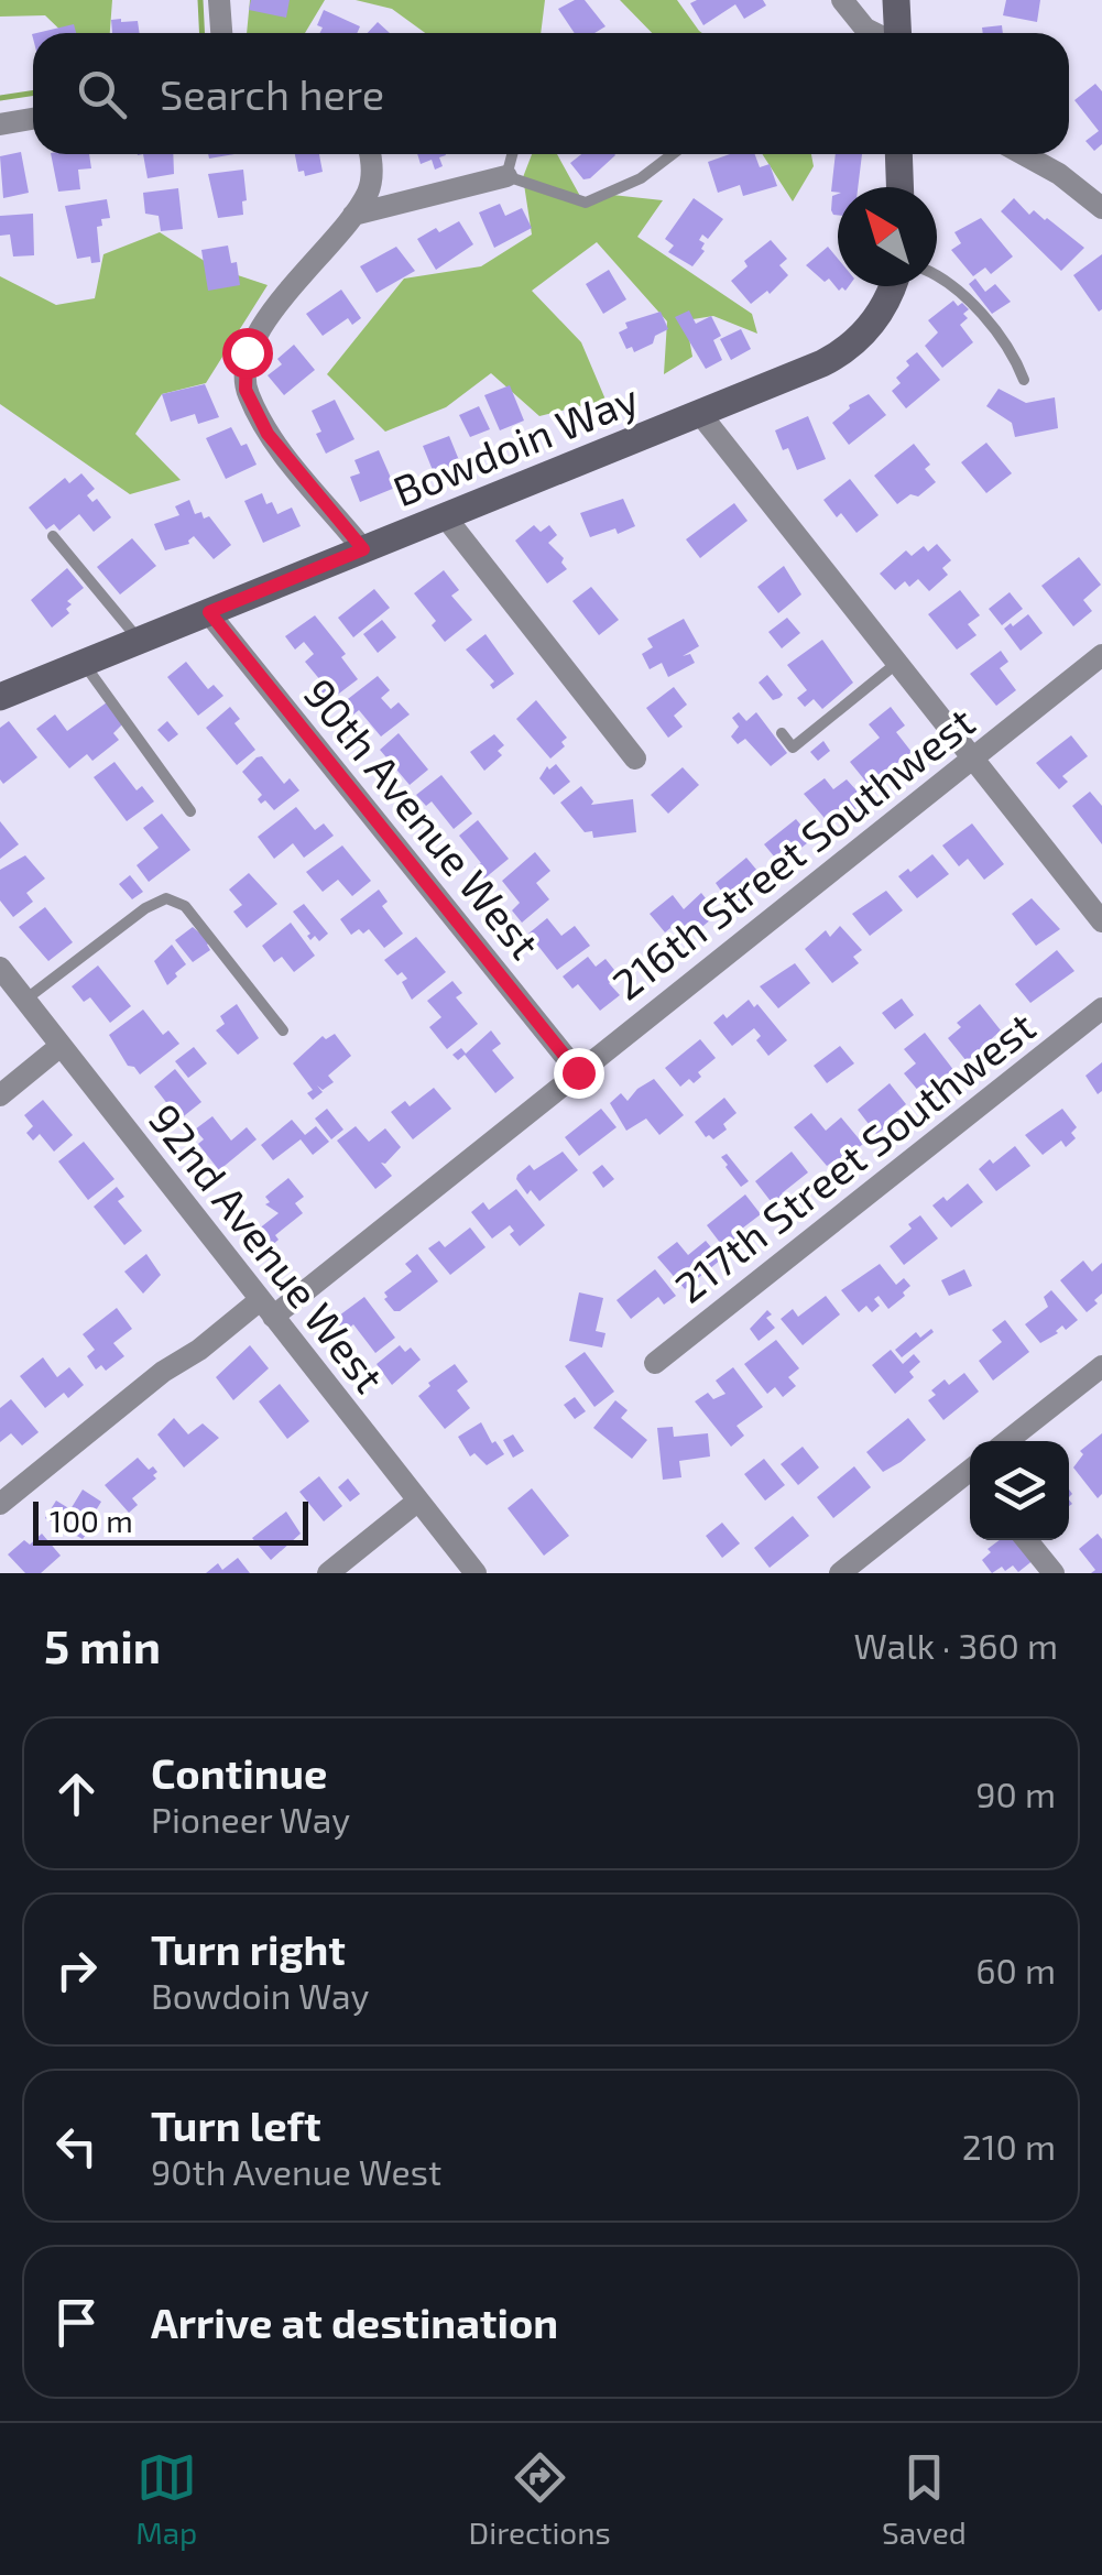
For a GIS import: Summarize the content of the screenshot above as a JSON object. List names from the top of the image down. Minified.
{"streets":{"street":["Bowdoin Way","90th Avenue West","216th Street Southwest","217th Street Southwest","92nd Avenue West"]},"crossings":[["Bowdoin Way","90th Avenue West"],["90th Avenue West","216th Street Southwest"],["216th Street Southwest","92nd Avenue West"]],"scale_bar":"100 m","north":"top left","page":{"search":"Search here","scale":"100 m","heading":["5 min","Walk · 360 m"],"list":[["Continue","Pioneer Way","90 m"],["Turn right","Bowdoin Way","60 m"],["Turn left","90th Avenue West","210 m"],"Arrive at destination"],"nav":["Map","Directions","Saved"]}}
